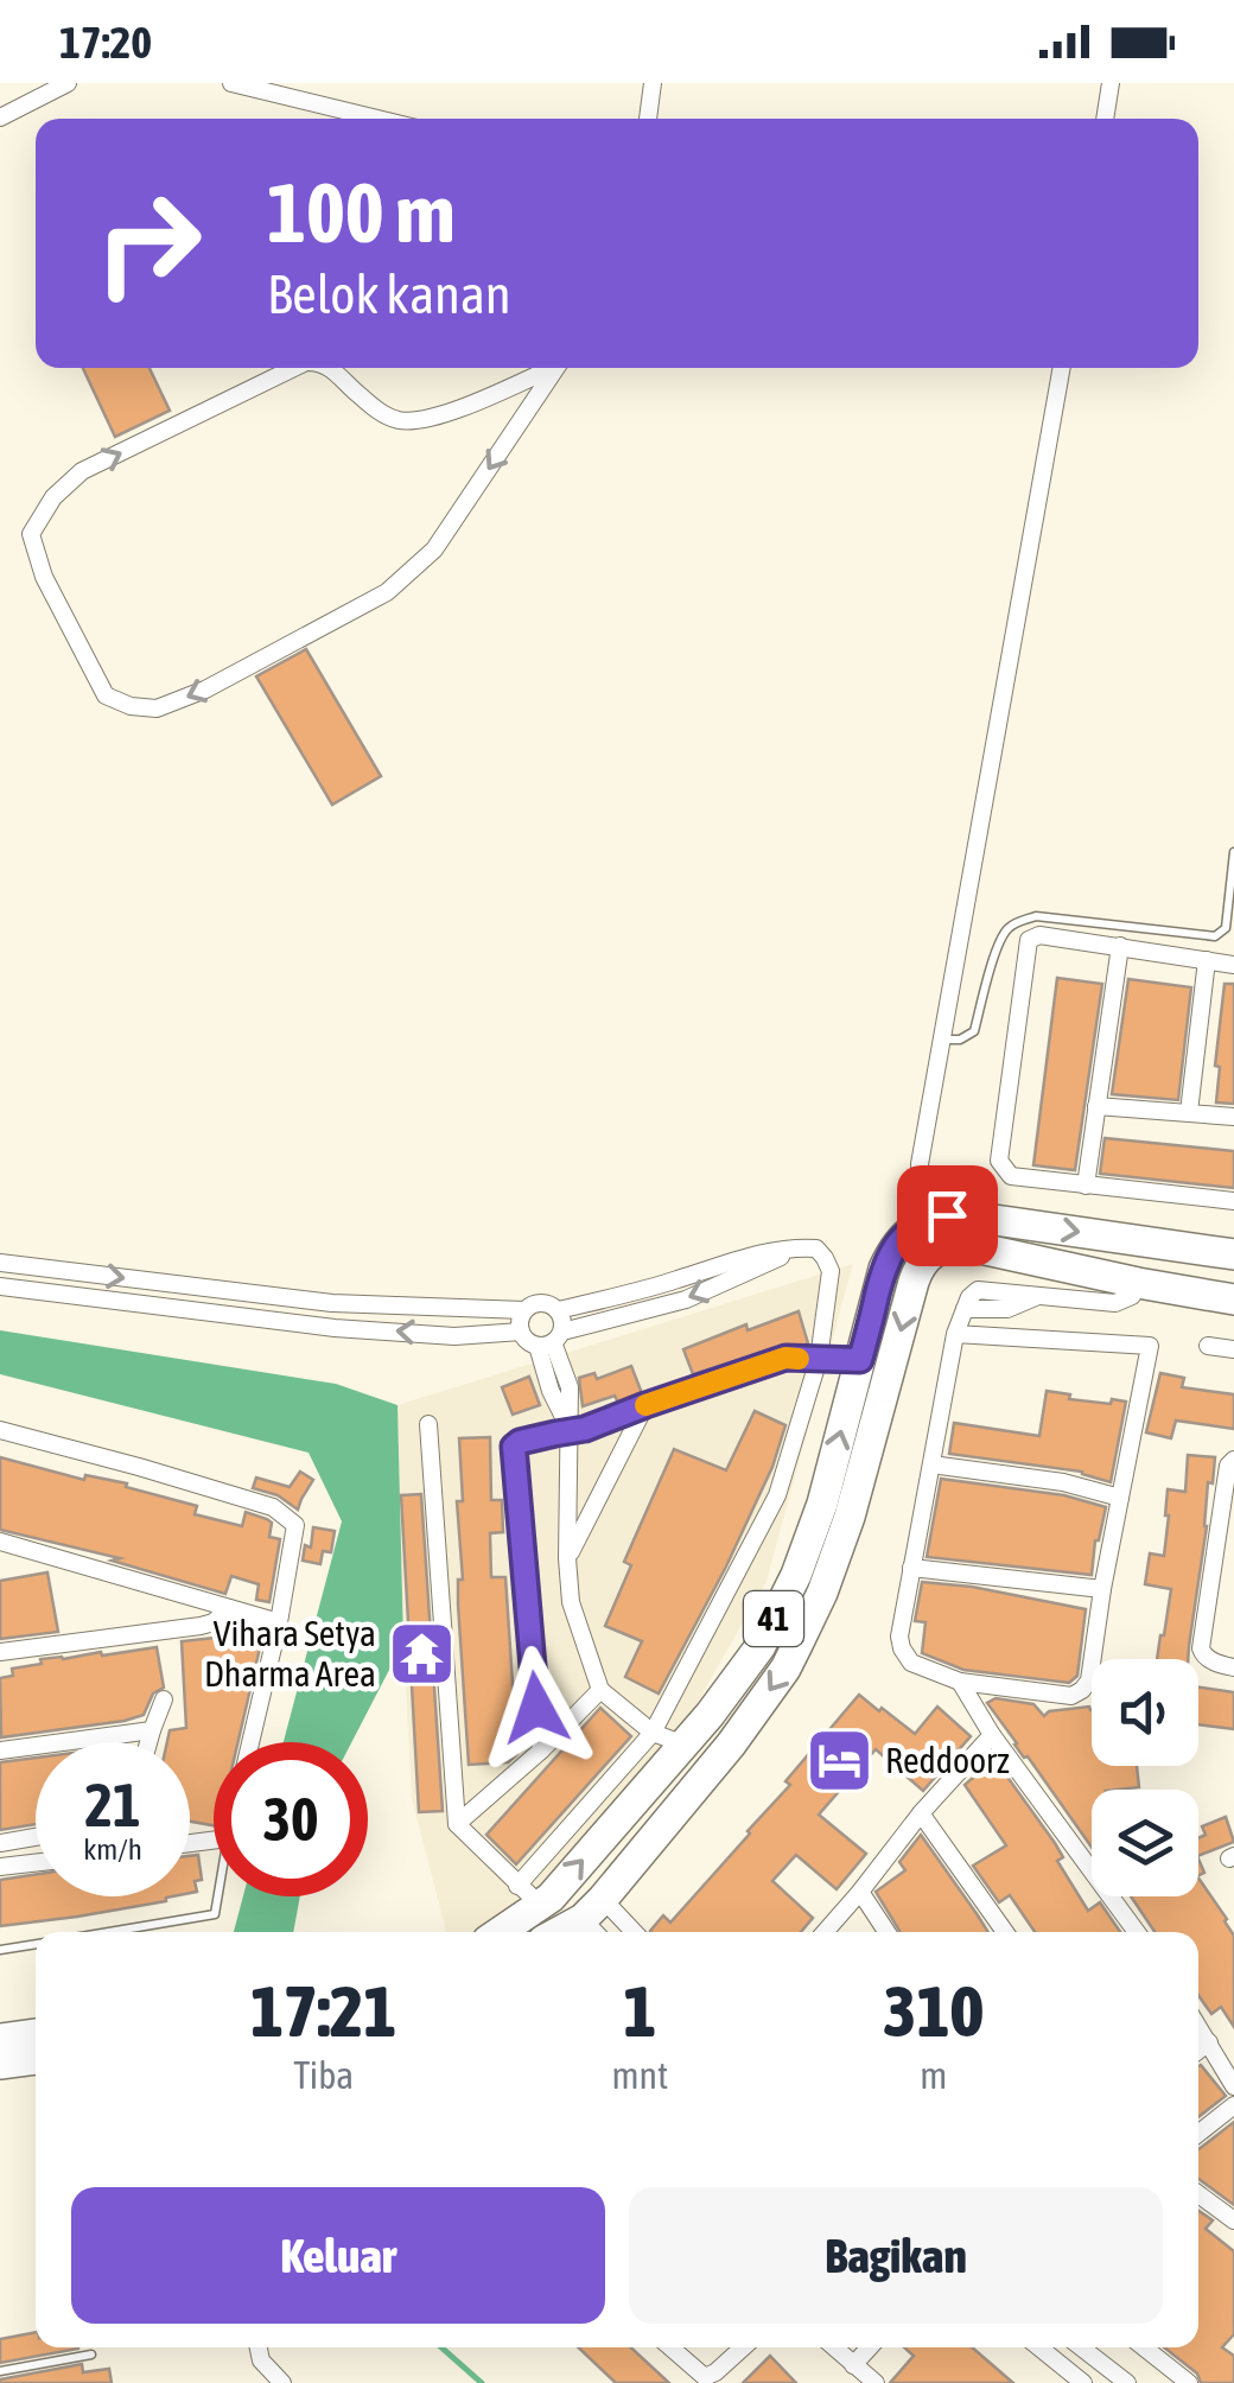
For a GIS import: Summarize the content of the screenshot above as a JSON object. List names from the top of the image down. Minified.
{"streets":{"highway":["41"]},"places":{"temple":["Vihara Setya Dharma Area"],"hotel":["Reddoorz"]},"page":{"status":"17:20","turn":["100 m","Belok kanan"],"speed":"21 km/h","limit":"30","eta":["17:21","Tiba","1","mnt","310","m"],"buttons":["Keluar","Bagikan"]}}
